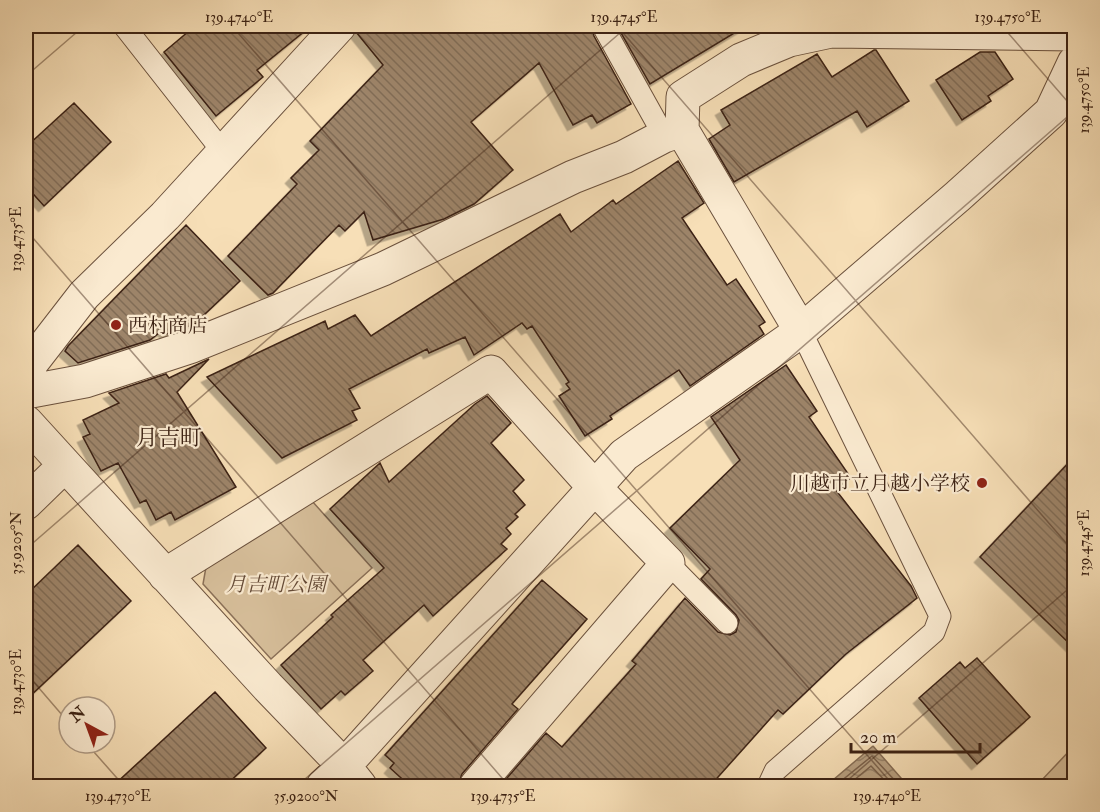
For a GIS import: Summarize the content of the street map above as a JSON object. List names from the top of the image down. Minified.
{"districts":["月吉町"],"parks":["月吉町公園"],"places":["西村商店","川越市立月越小学校"],"scale_bar":"20 m","north":"top left","coordinates":["139.4740°E","139.4745°E","139.4750°E","139.4735°E","35.9205°N","139.4730°E","35.9200°N"]}
